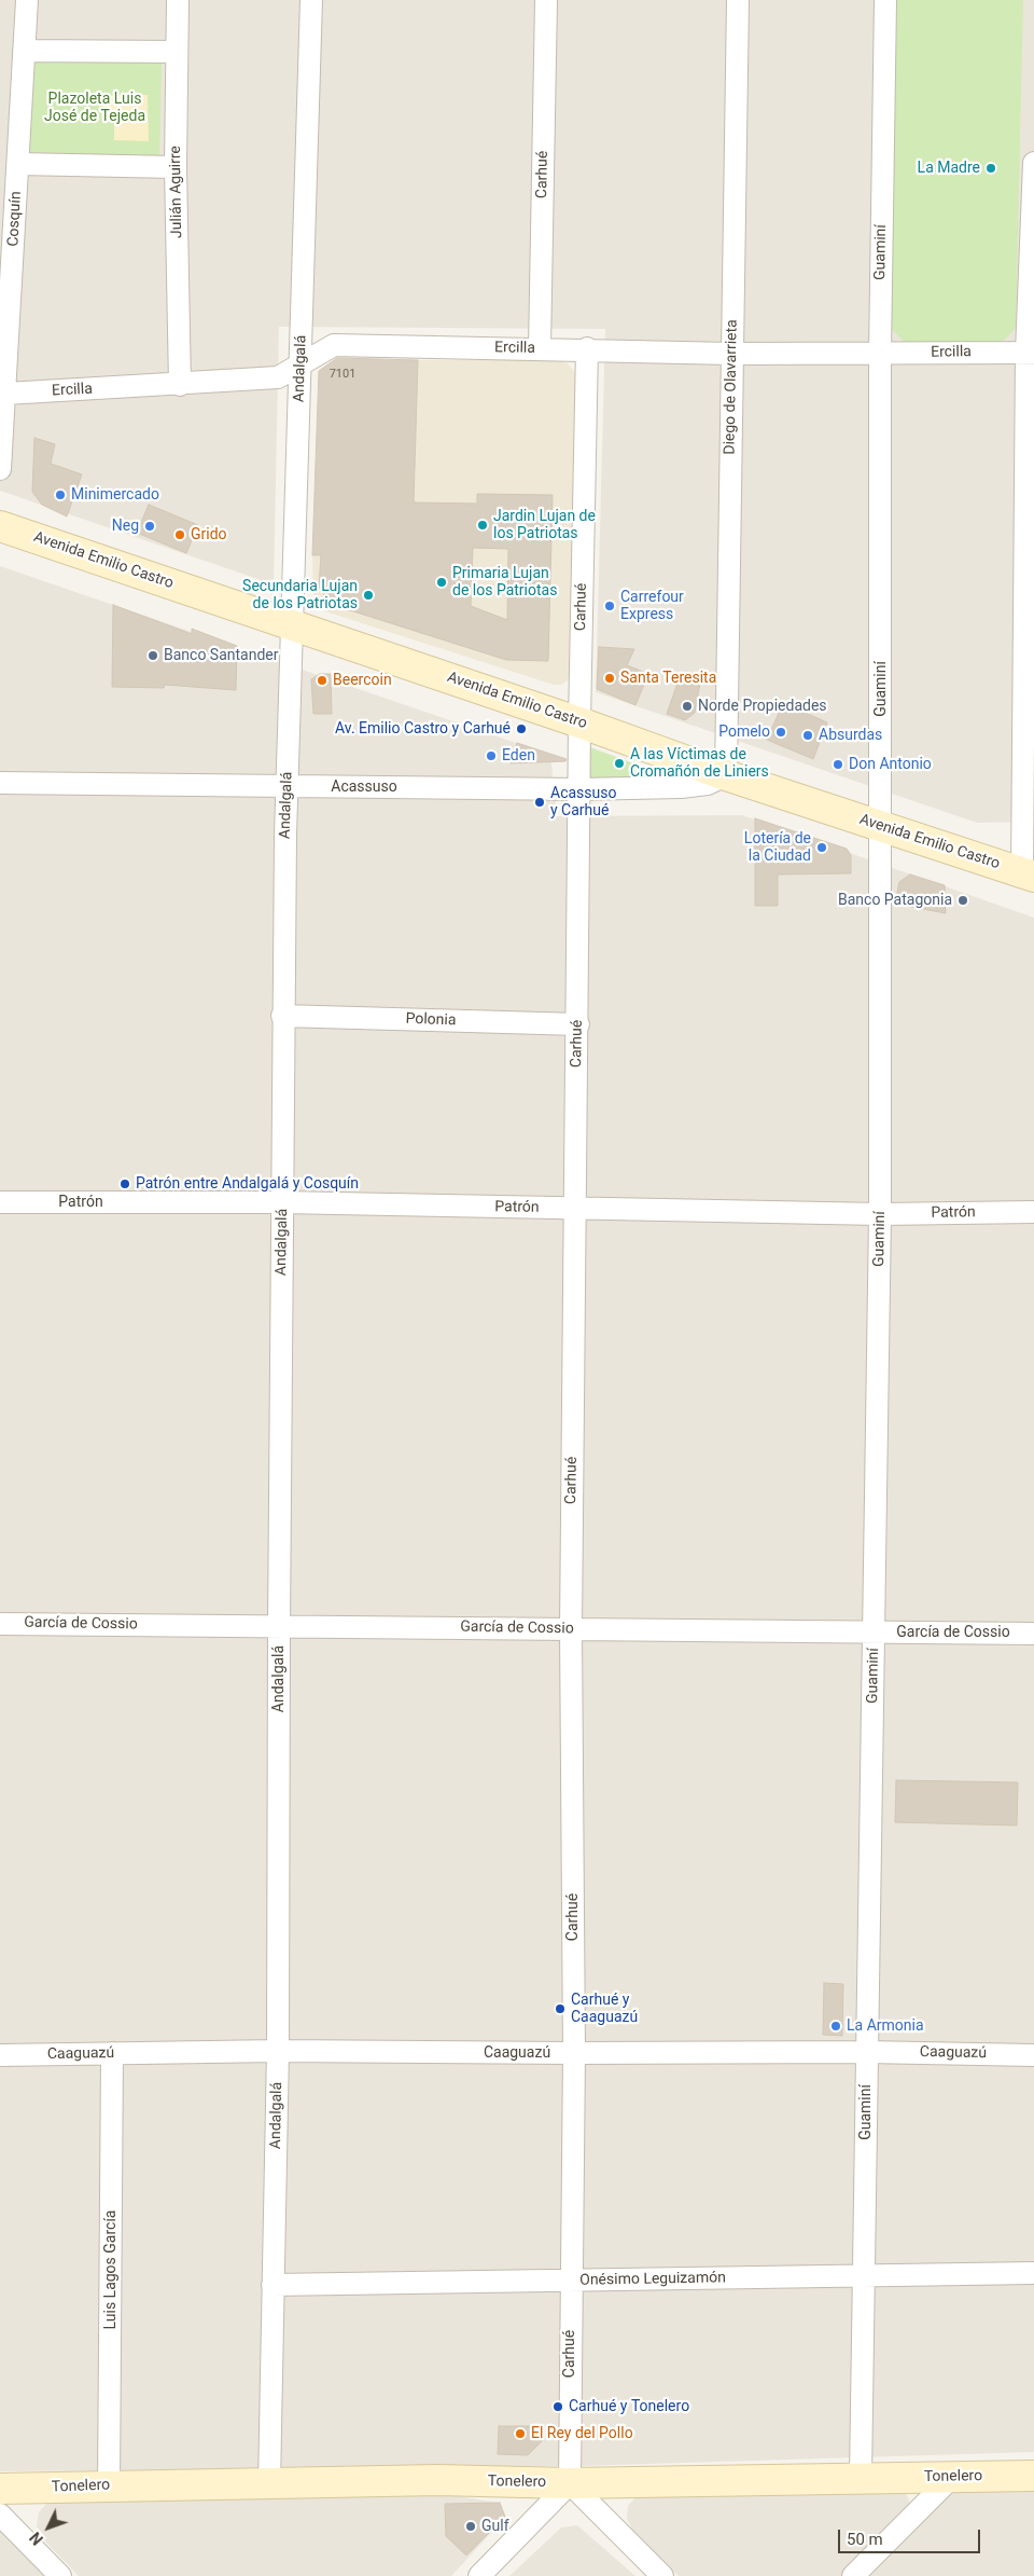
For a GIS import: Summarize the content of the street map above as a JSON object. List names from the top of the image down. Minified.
{"streets":{"main road":["Avenida Emilio Castro","Tonelero"],"street":["Carhué","Julián Aguirre","Cosquín","Guaminí","Ercilla","Andalgalá","Diego de Olavarrieta","Acassuso","Polonia","Patrón","García de Cossio","Caaguazú","Luis Lagos García","Onésimo Leguizamón"]},"crossings":[["Carhué","Ercilla"],["Carhué","Avenida Emilio Castro"],["Carhué","Acassuso"],["Carhué","Polonia"],["Carhué","Patrón"],["Carhué","García de Cossio"],["Carhué","Caaguazú"],["Carhué","Onésimo Leguizamón"],["Carhué","Tonelero"],["Julián Aguirre","Ercilla"],["Cosquín","Ercilla"],["Guaminí","Ercilla"],["Guaminí","Avenida Emilio Castro"],["Guaminí","Patrón"],["Guaminí","García de Cossio"],["Guaminí","Caaguazú"],["Guaminí","Onésimo Leguizamón"],["Guaminí","Tonelero"],["Ercilla","Andalgalá"],["Ercilla","Diego de Olavarrieta"],["Andalgalá","Avenida Emilio Castro"],["Andalgalá","Acassuso"],["Andalgalá","Polonia"],["Andalgalá","Patrón"],["Andalgalá","García de Cossio"],["Andalgalá","Caaguazú"],["Andalgalá","Onésimo Leguizamón"],["Andalgalá","Tonelero"],["Diego de Olavarrieta","Avenida Emilio Castro"],["Diego de Olavarrieta","Acassuso"],["Avenida Emilio Castro","Acassuso"],["Caaguazú","Luis Lagos García"],["Luis Lagos García","Tonelero"]],"parks":["Plazoleta Luis José de Tejeda"],"places":["La Madre","Minimercado","Jardin Lujan de los Patriotas","Neg","Grido","Primaria Lujan de los Patriotas","Secundaria Lujan de los Patriotas","Carrefour Express","Banco Santander","Santa Teresita","Beercoin","Norde Propiedades","Av. Emilio Castro y Carhué","Pomelo","Absurdas","Eden","A las Víctimas de Cromañón de Liniers","Don Antonio","Acassuso y Carhué","Lotería de la Ciudad","Banco Patagonia","Patrón entre Andalgalá y Cosquín","Carhué y Caaguazú","La Armonia","Carhué y Tonelero","El Rey del Pollo","Gulf"],"house_numbers":["7101"],"scale_bar":"50 m","north":"bottom left"}
